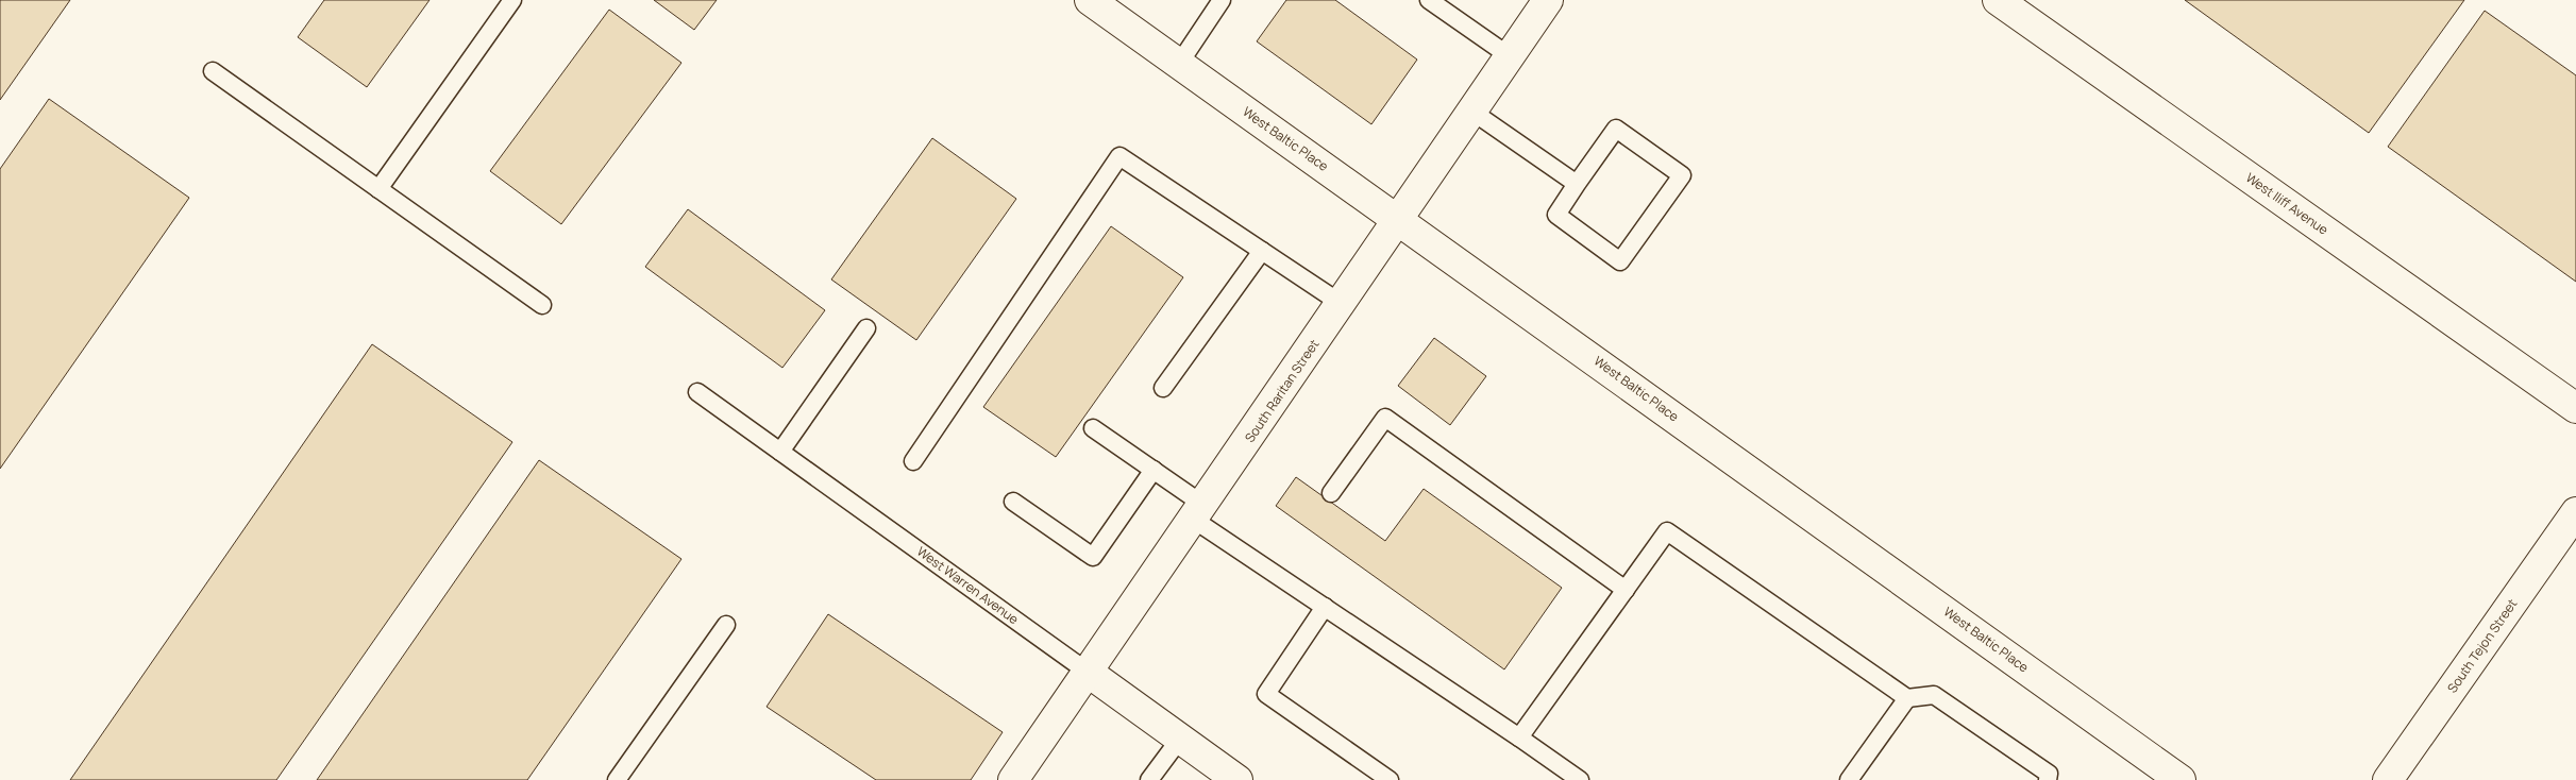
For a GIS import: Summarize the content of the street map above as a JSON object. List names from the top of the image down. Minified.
{"streets":{"street":["West Baltic Place","West Iliff Avenue","South Raritan Street","West Warren Avenue","South Tejon Street"]},"crossings":[["West Baltic Place","South Raritan Street"],["South Raritan Street","West Warren Avenue"]]}
